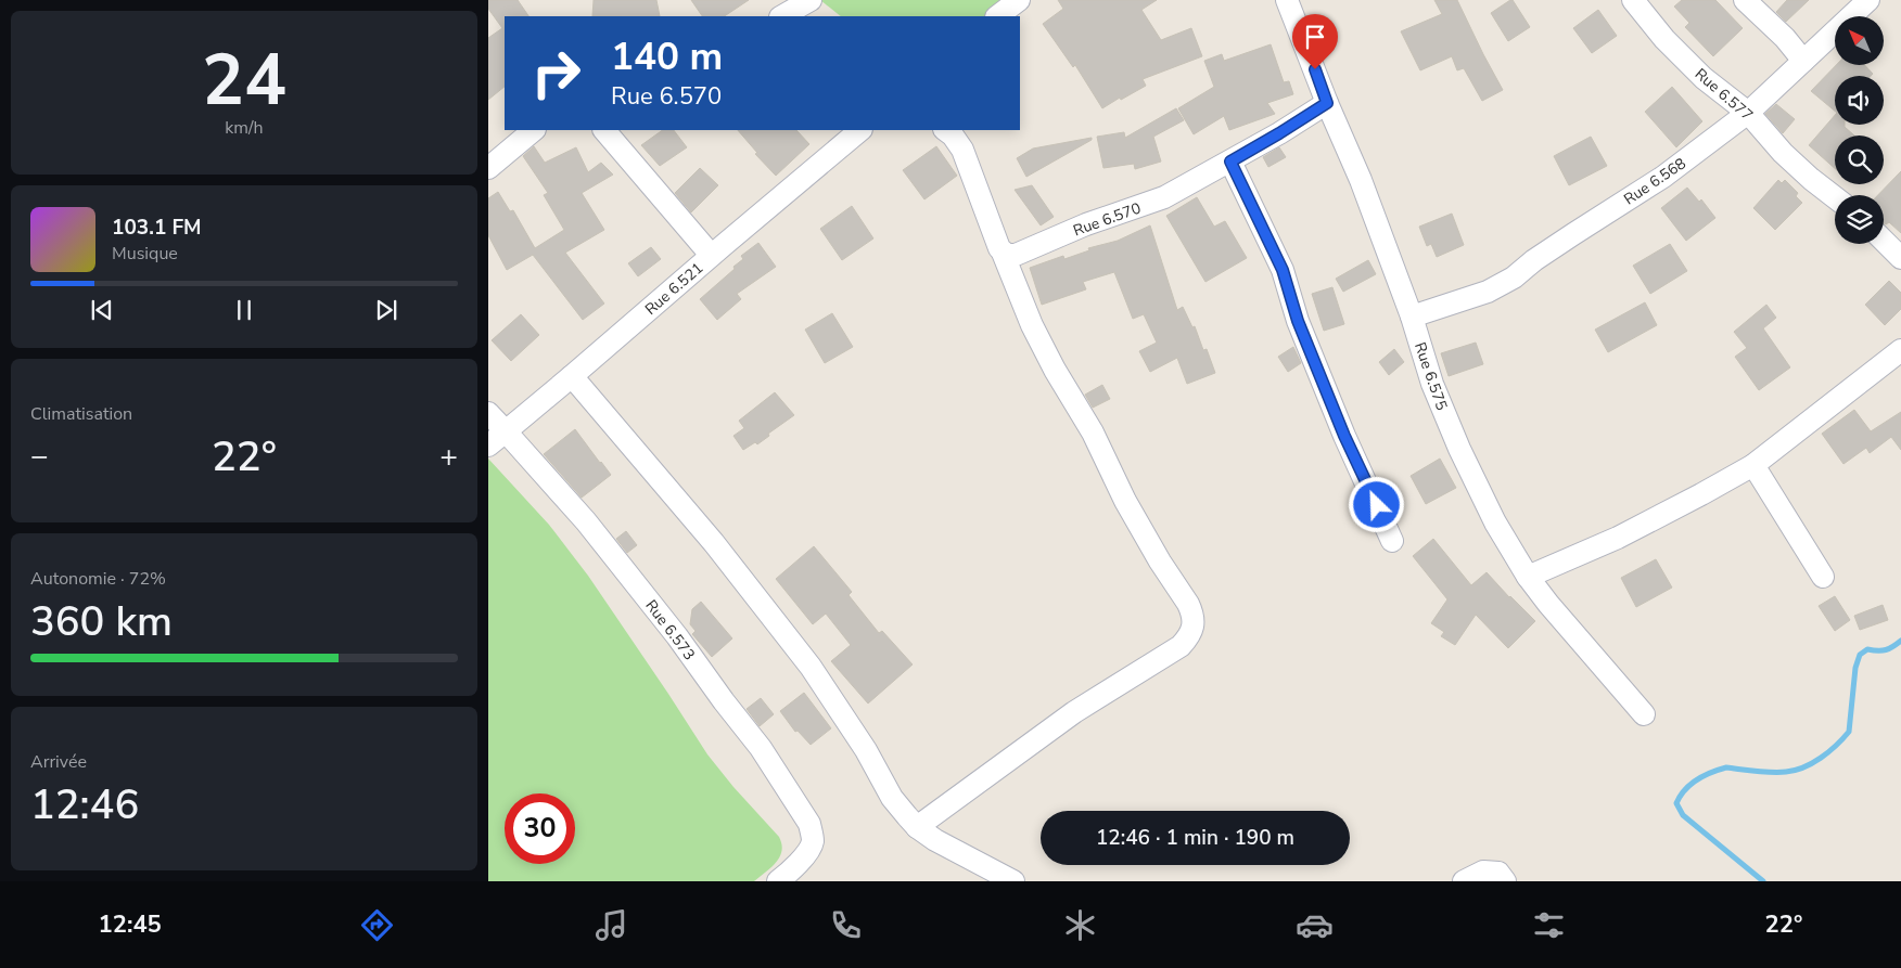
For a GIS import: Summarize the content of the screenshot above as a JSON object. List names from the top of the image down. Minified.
{"streets":{"street":["Rue 6.577","Rue 6.568","Rue 6.570","Rue 6.521","Rue 6.575","Rue 6.573"]},"crossings":[["Rue 6.577","Rue 6.568"],["Rue 6.568","Rue 6.575"],["Rue 6.570","Rue 6.575"],["Rue 6.521","Rue 6.573"]],"north":"top left","page":{"tile":[["24","km/h"],"Climatisation",["Autonomie · 72%","360 km"],["Arrivée","12:46"]],"turn":["140 m","Rue 6.570"],"song":["103.1 FM","Musique"],"heat":["−","22°","+"],"limit":"30","trip":"12:46 · 1 min · 190 m","tabs":["12:45","22°"]}}
